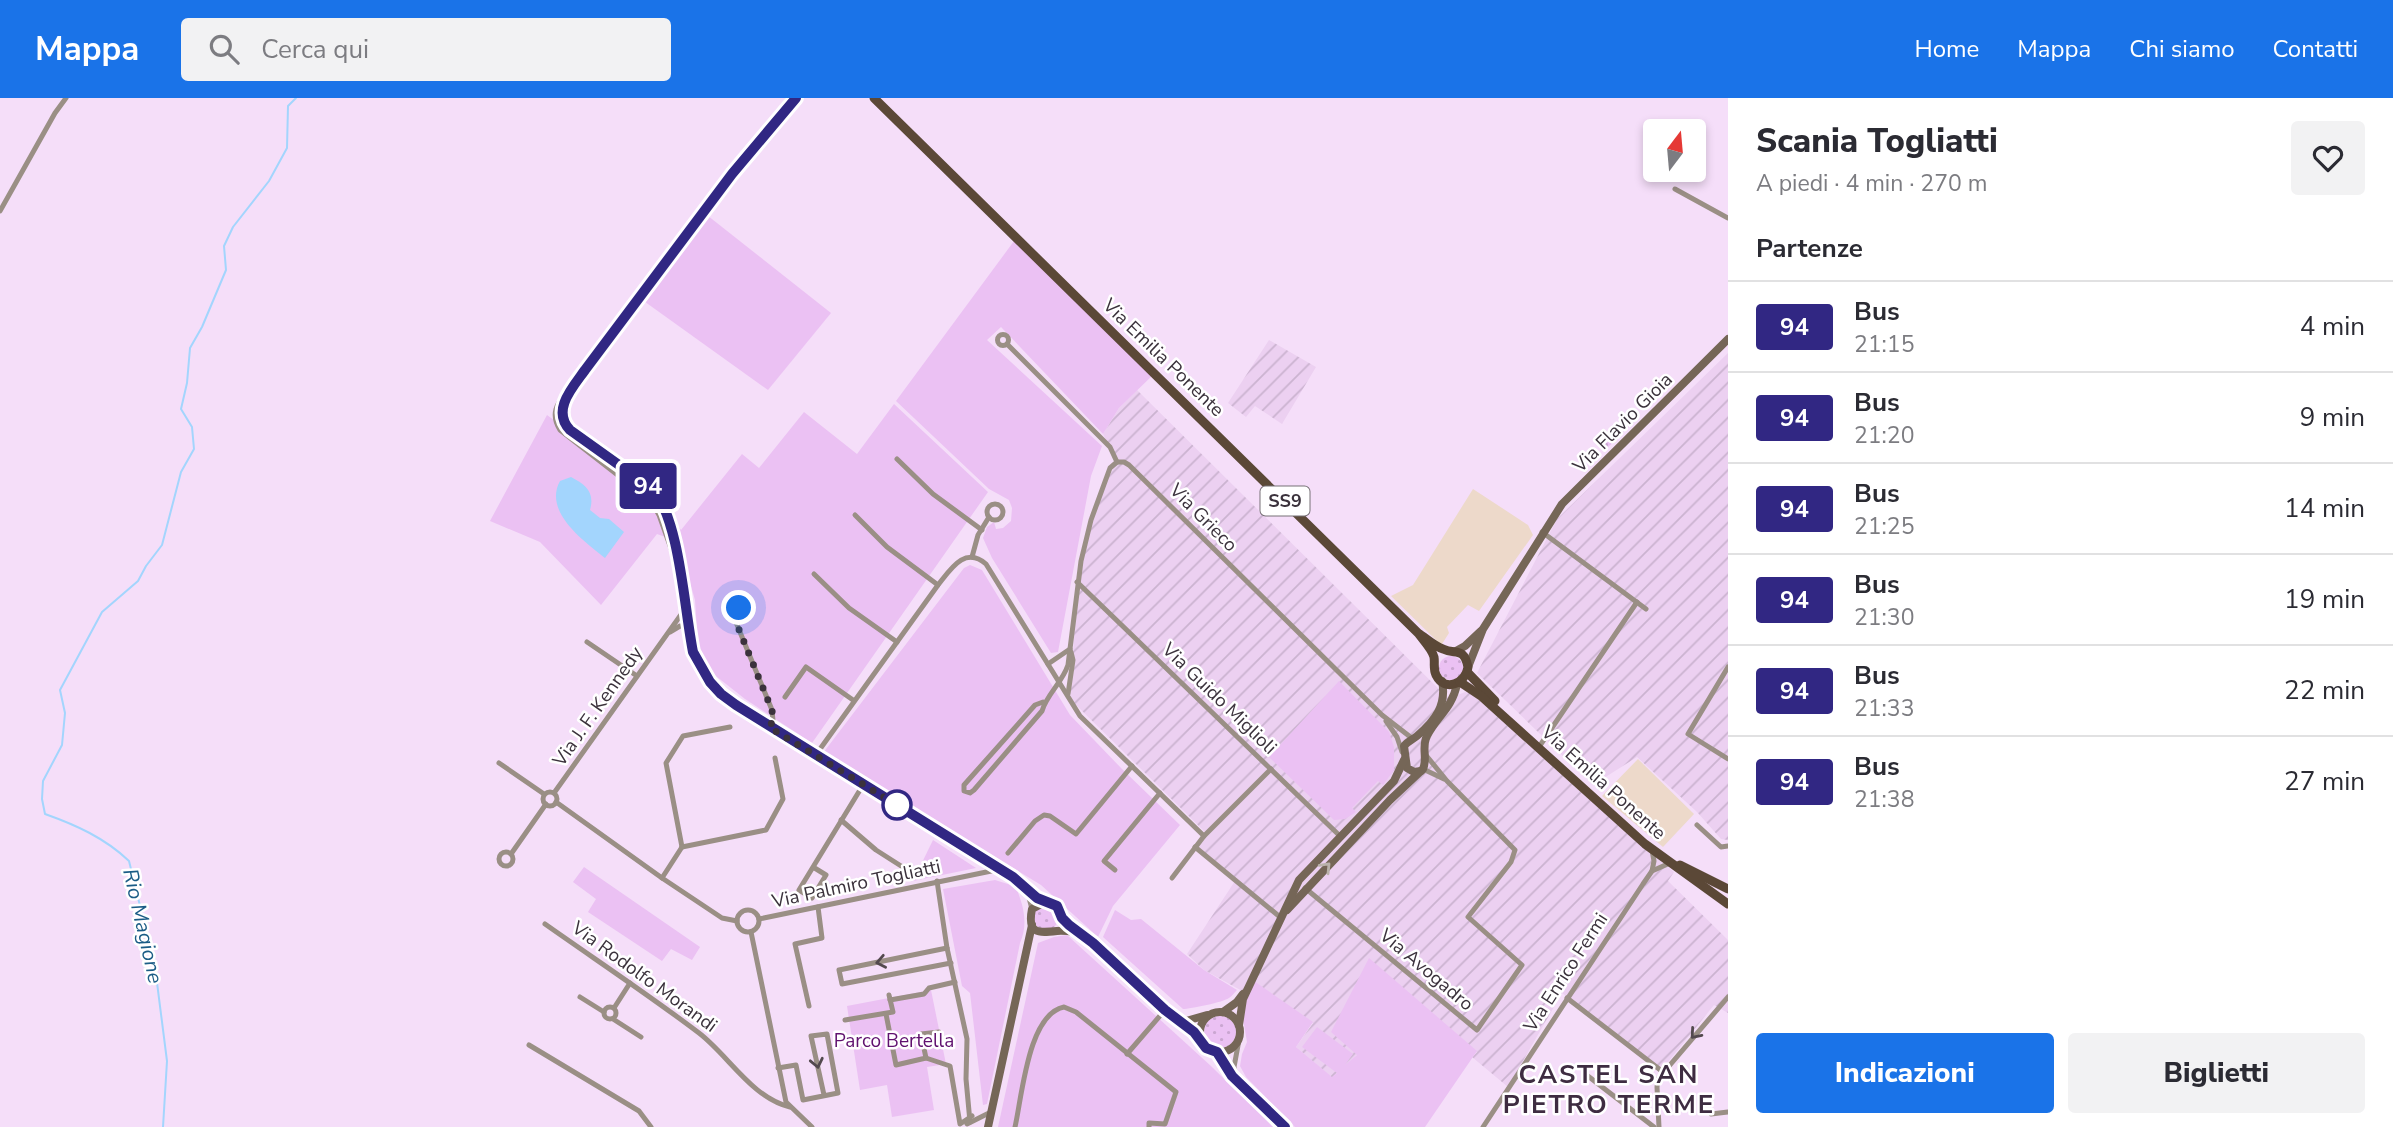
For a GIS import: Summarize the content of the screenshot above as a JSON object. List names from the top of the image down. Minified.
{"streets":{"main road":["Via Emilia Ponente","Via Flavio Gioia","SS9"],"street":["Via Grieco","Via Guido Miglioli","Via J. F. Kennedy","Via Palmiro Togliatti","Via Avogadro","Via Enrico Fermi","Via Rodolfo Morandi"]},"crossings":[["Via Emilia Ponente","SS9"]],"districts":["CASTEL SAN PIETRO TERME"],"water":["Rio Magione"],"parks":["Parco Bertella"],"lines":["bus line 94"],"north":"top","page":{"header":"Mappa","search":"Cerca qui","nav":["Home","Mappa","Chi siamo","Contatti"],"on_map":"94","heading":[["Scania Togliatti","A piedi · 4 min · 270 m"],"Partenze"],"list":[{"mark":"94","name":"Bus","note":"21:15","value":"4 min"},{"mark":"94","name":"Bus","note":"21:20","value":"9 min"},{"mark":"94","name":"Bus","note":"21:25","value":"14 min"},{"mark":"94","name":"Bus","note":"21:30","value":"19 min"},{"mark":"94","name":"Bus","note":"21:33","value":"22 min"},{"mark":"94","name":"Bus","note":"21:38","value":"27 min"}],"buttons":["Indicazioni","Biglietti"]}}
